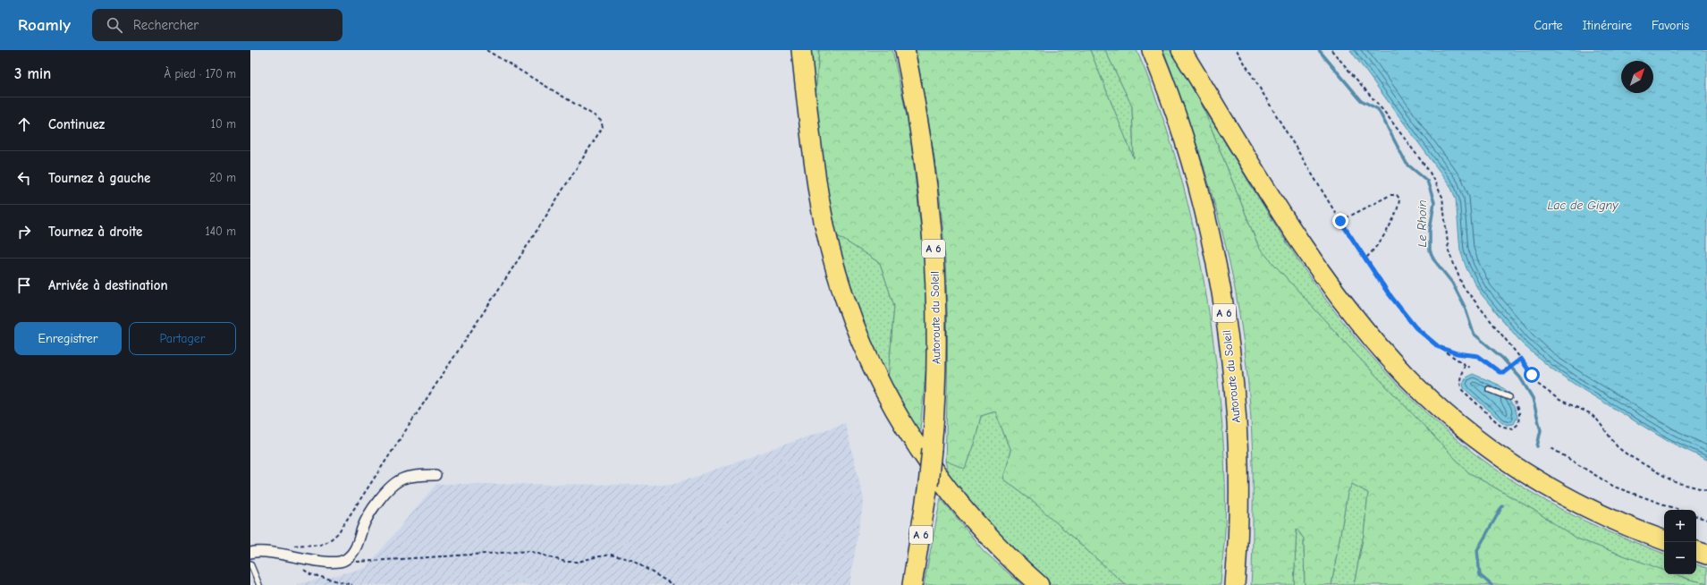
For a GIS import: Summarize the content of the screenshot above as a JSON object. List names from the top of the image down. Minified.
{"streets":{"highway":["A 6","Autoroute du Soleil"]},"water":["Lac de Gigny","Le Rhoin"],"north":"top right","page":{"header":"Roamly","search":"Rechercher","nav":["Carte","Itinéraire","Favoris"],"heading":["3 min","À pied · 170 m"],"list":[["Continuez","10 m"],["Tournez à gauche","20 m"],["Tournez à droite","140 m"],"Arrivée à destination"],"buttons":["Enregistrer","Partager"],"map_buttons":["+","−"]}}
